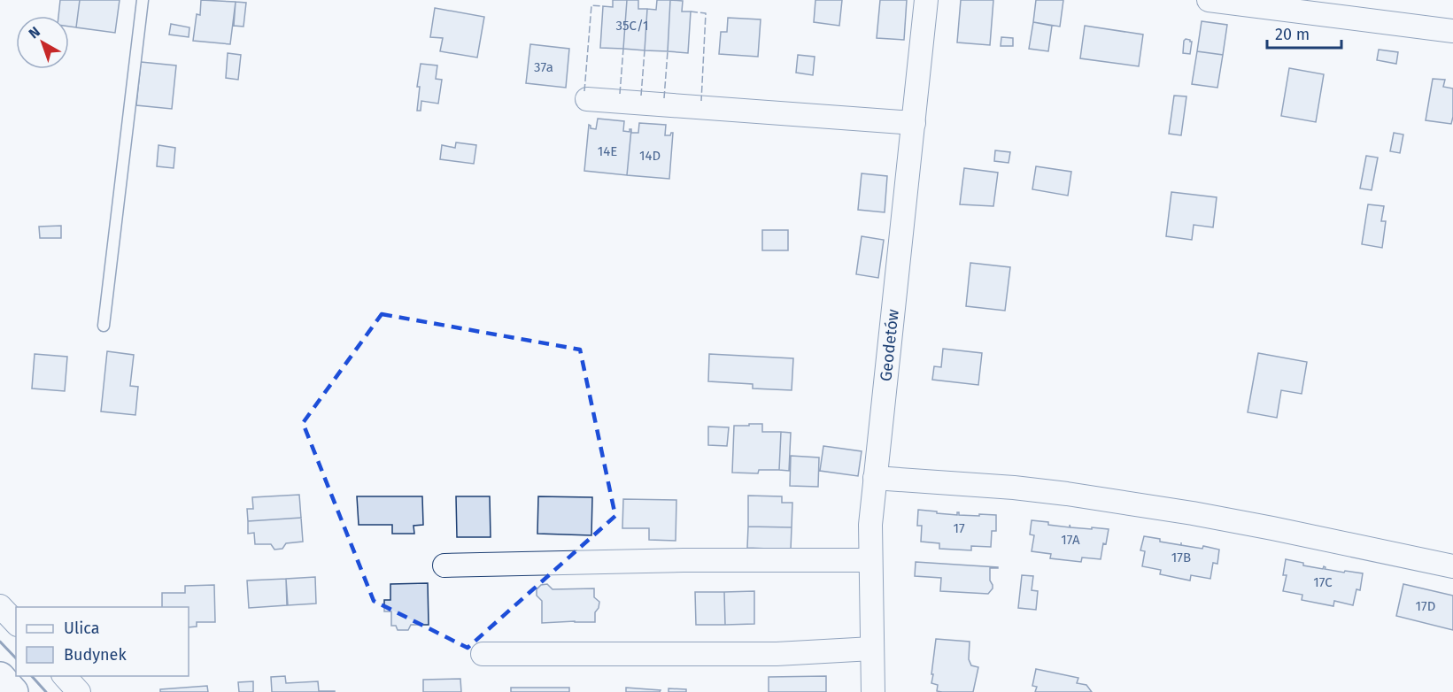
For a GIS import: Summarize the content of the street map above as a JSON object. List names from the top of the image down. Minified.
{"streets":{"street":["Geodetów"]},"house_numbers":["35C/1","37a","14E","14D","17","17A","17B","17C","17D"],"legend":["Ulica","Budynek"],"scale_bar":"20 m","north":"top left"}
